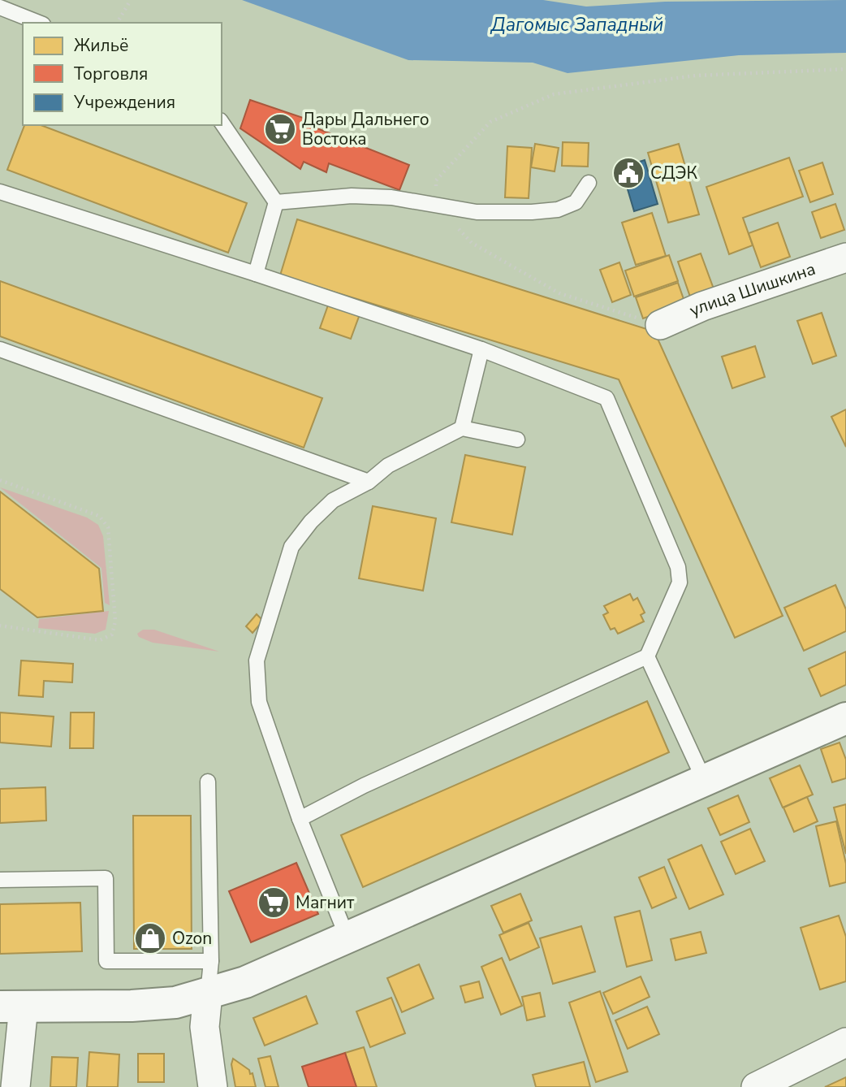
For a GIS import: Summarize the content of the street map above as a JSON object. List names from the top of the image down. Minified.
{"streets":{"street":["улица Шишкина"]},"water":["Дагомыс Западный"],"places":{"supermarket":["Дары Дальнего Востока","Магнит"],"public building":["СДЭК"],"shop":["Ozon"]},"legend":["Жильё","Торговля","Учреждения"]}
